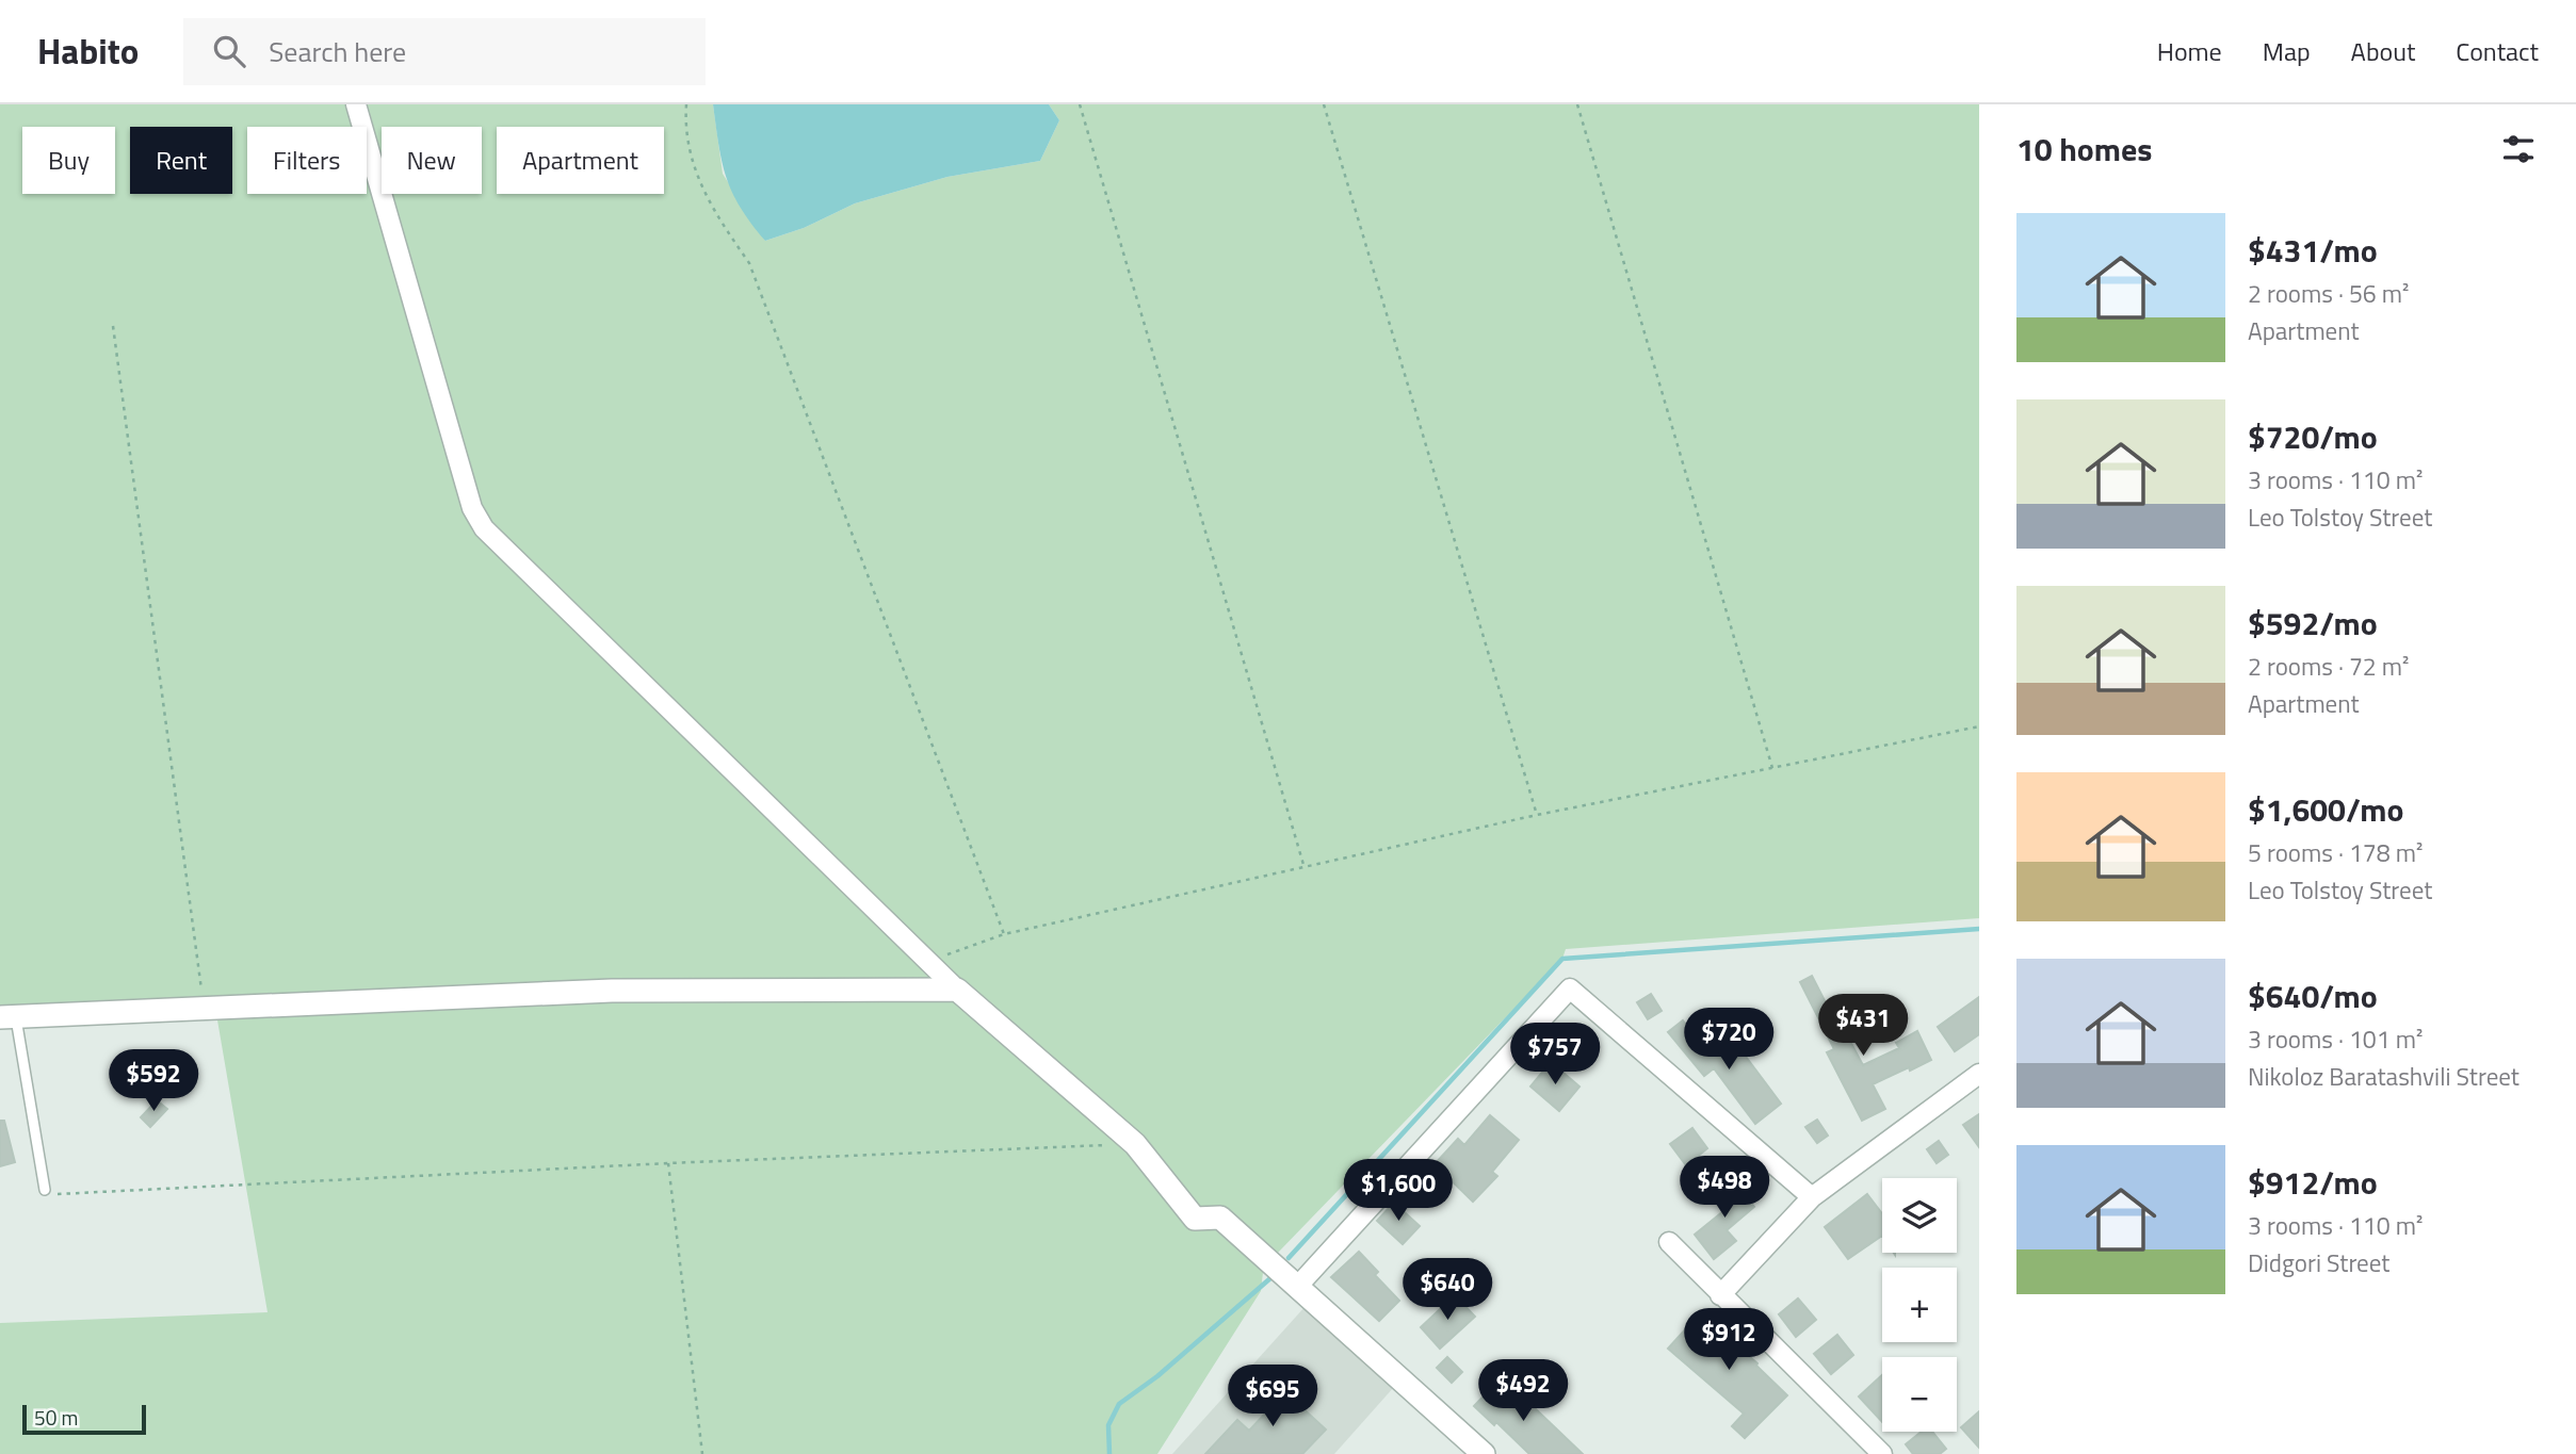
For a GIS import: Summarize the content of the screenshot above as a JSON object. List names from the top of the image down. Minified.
{"scale_bar":"50 m","page":{"header":"Habito","search":"Search here","nav":["Home","Map","About","Contact"],"heading":"10 homes","chip":["Buy","Rent","Filters","New","Apartment"],"list":[{"name":"$431/mo","note":"2 rooms · 56 m² · Apartment"},{"name":"$720/mo","note":"3 rooms · 110 m² · Leo Tolstoy Street"},{"name":"$592/mo","note":"2 rooms · 72 m² · Apartment"},{"name":"$1,600/mo","note":"5 rooms · 178 m² · Leo Tolstoy Street"},{"name":"$640/mo","note":"3 rooms · 101 m² · Nikoloz Baratashvili Street"},{"name":"$912/mo","note":"3 rooms · 110 m² · Didgori Street"}],"price":["$431","$720","$757","$592","$498","$1,600","$640","$912","$492","$695"],"map_buttons":["+","−"],"scale":"50 m"}}
